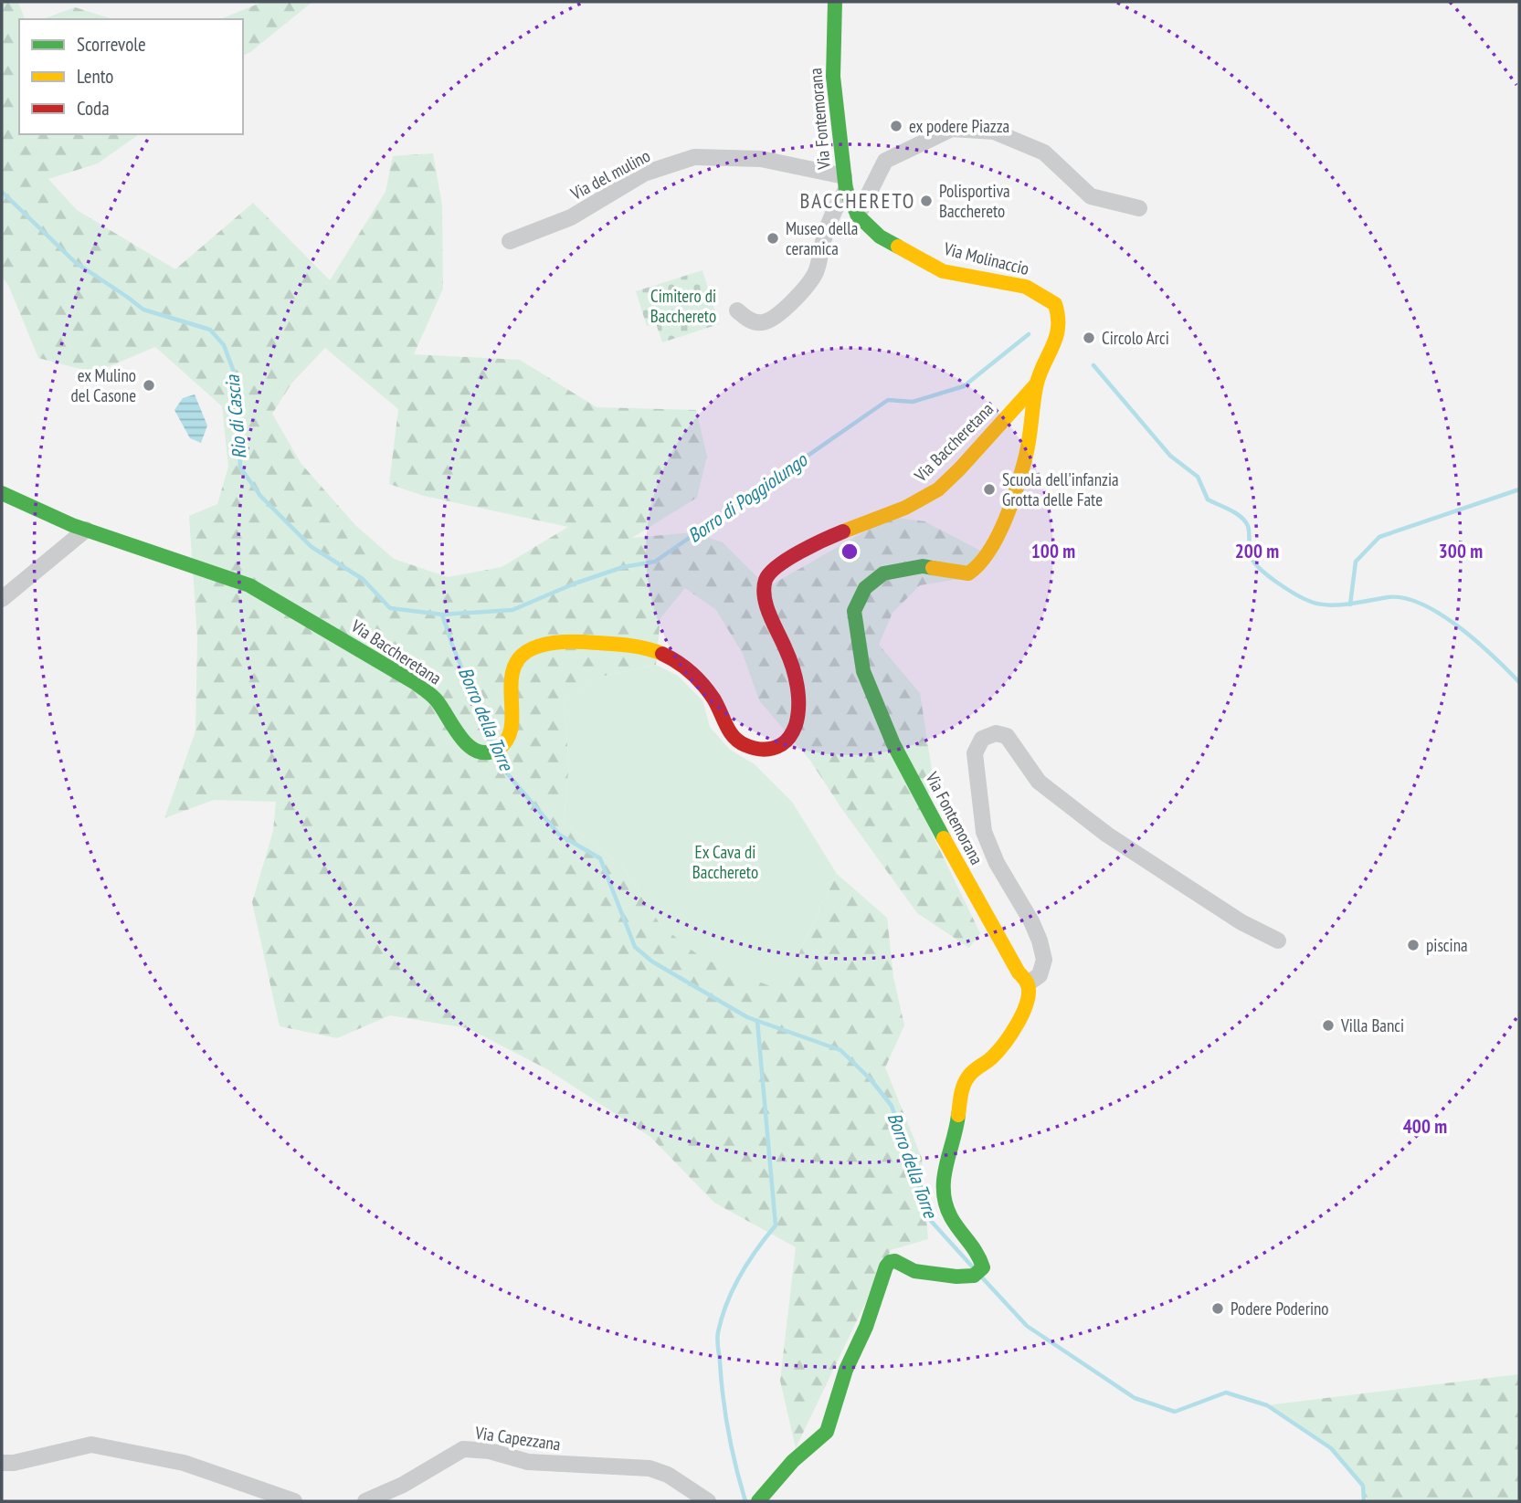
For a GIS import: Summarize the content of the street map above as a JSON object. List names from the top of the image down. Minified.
{"streets":{"street":["Via Fontemorana","Via del mulino","Via Molinaccio","Via Baccheretana","Via Capezzana"]},"crossings":[["Via Fontemorana","Via del mulino"],["Via Fontemorana","Via Molinaccio"],["Via Fontemorana","Via Baccheretana"],["Via Molinaccio","Via Baccheretana"]],"districts":["BACCHERETO"],"water":["Rio di Cascia","Borro di Poggiolungo","Borro della Torre"],"parks":["Cimitero di Bacchereto","Ex Cava di Bacchereto"],"places":["ex podere Piazza","Polisportiva Bacchereto","Museo della ceramica","Circolo Arci","ex Mulino del Casone","Scuola dell'infanzia Grotta delle Fate","piscina","Villa Banci","Podere Poderino"],"legend":["Scorrevole","Lento","Coda"],"rings":["100 m","200 m","300 m","400 m"]}
